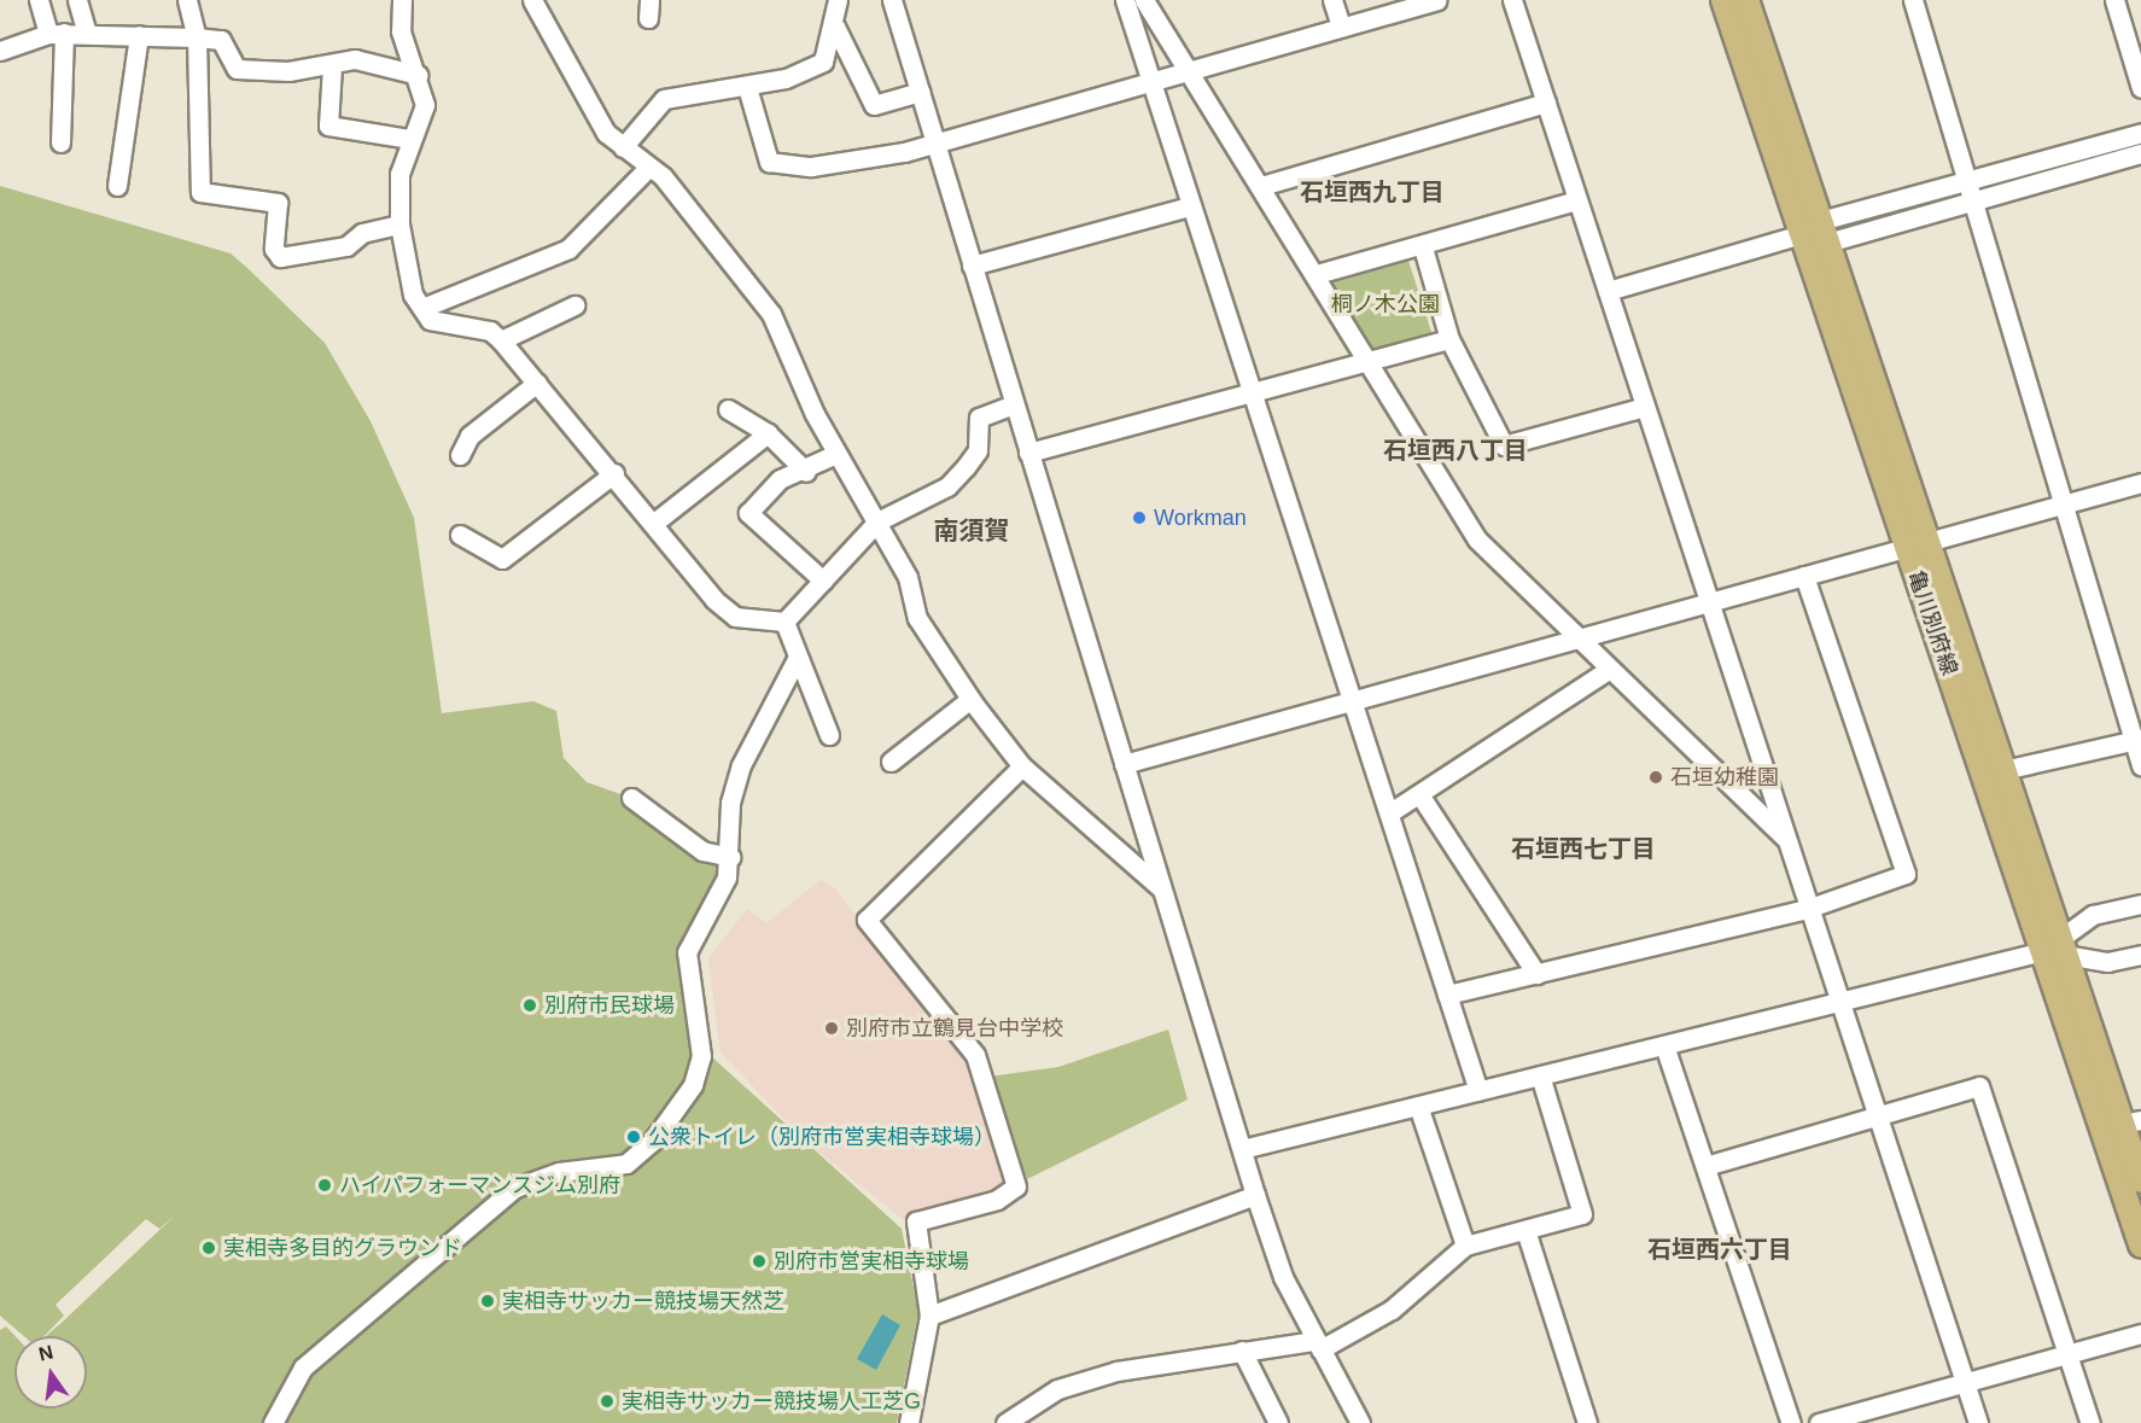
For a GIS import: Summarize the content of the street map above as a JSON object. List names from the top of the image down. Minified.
{"streets":{"main road":["亀川別府線"]},"districts":["石垣西九丁目","石垣西八丁目","南須賀","石垣西七丁目","石垣西六丁目"],"parks":["桐ノ木公園"],"places":["Workman","石垣幼稚園","別府市民球場","別府市立鶴見台中学校","公衆トイレ（別府市営実相寺球場）","ハイパフォーマンスジム別府","実相寺多目的グラウンド","別府市営実相寺球場","実相寺サッカー競技場天然芝","実相寺サッカー競技場人工芝G"],"north":"top"}
